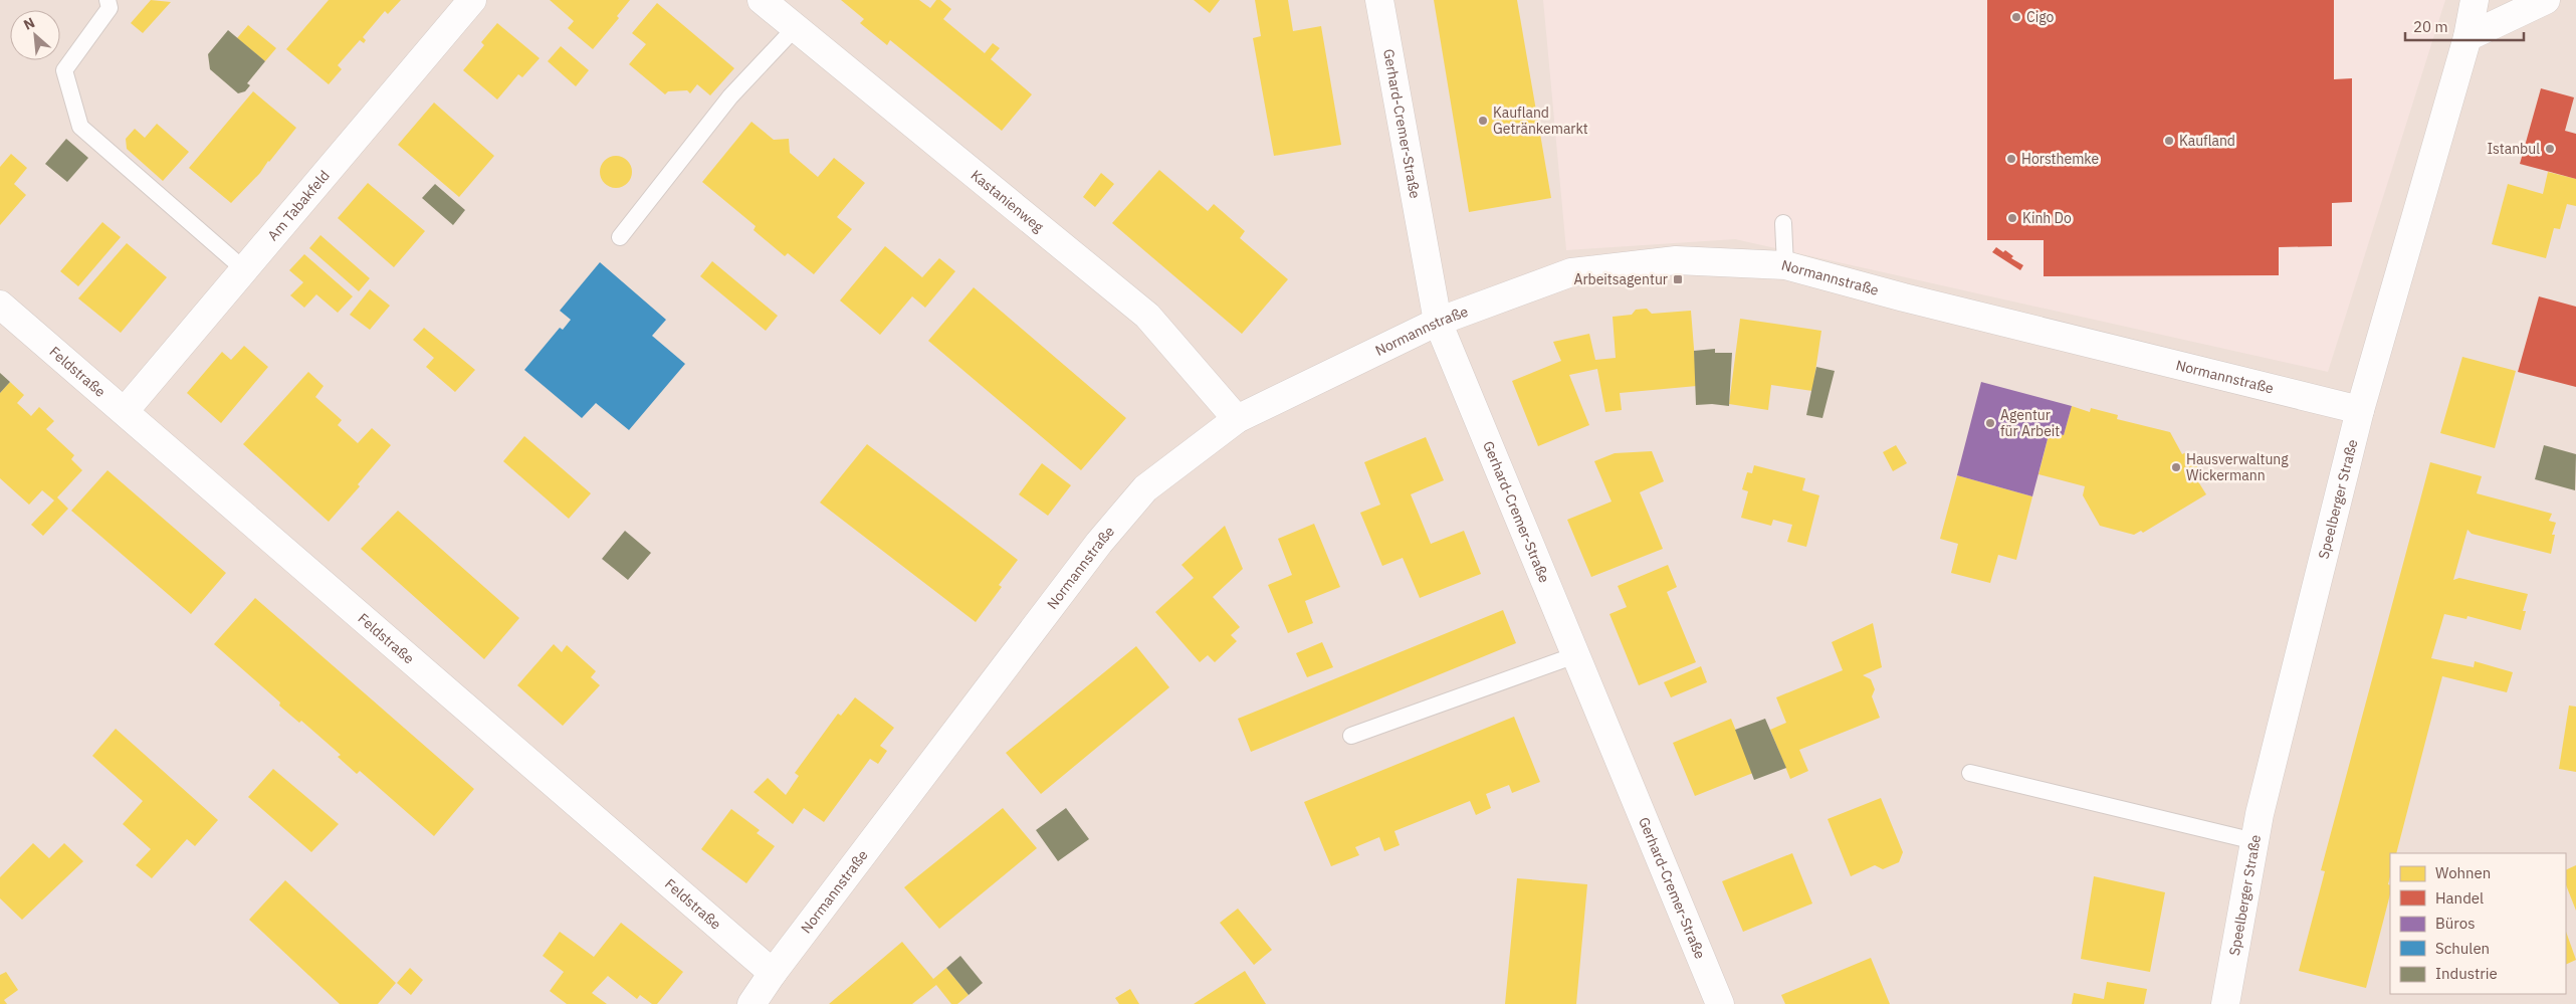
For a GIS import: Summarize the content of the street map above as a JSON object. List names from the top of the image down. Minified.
{"streets":{"street":["Gerhard-Cremer-Straße","Kastanienweg","Am Tabakfeld","Normannstraße","Feldstraße","Speelberger Straße"]},"crossings":[["Gerhard-Cremer-Straße","Normannstraße"],["Kastanienweg","Normannstraße"],["Am Tabakfeld","Feldstraße"],["Normannstraße","Feldstraße"],["Normannstraße","Speelberger Straße"]],"places":{"other":["Cigo","Kaufland Getränkemarkt","Kaufland","Istanbul","Horsthemke","Kinh Do","Agentur für Arbeit","Hausverwaltung Wickermann"],"transit":["Arbeitsagentur"]},"legend":["Wohnen","Handel","Büros","Schulen","Industrie"],"scale_bar":"20 m","north":"top left"}
